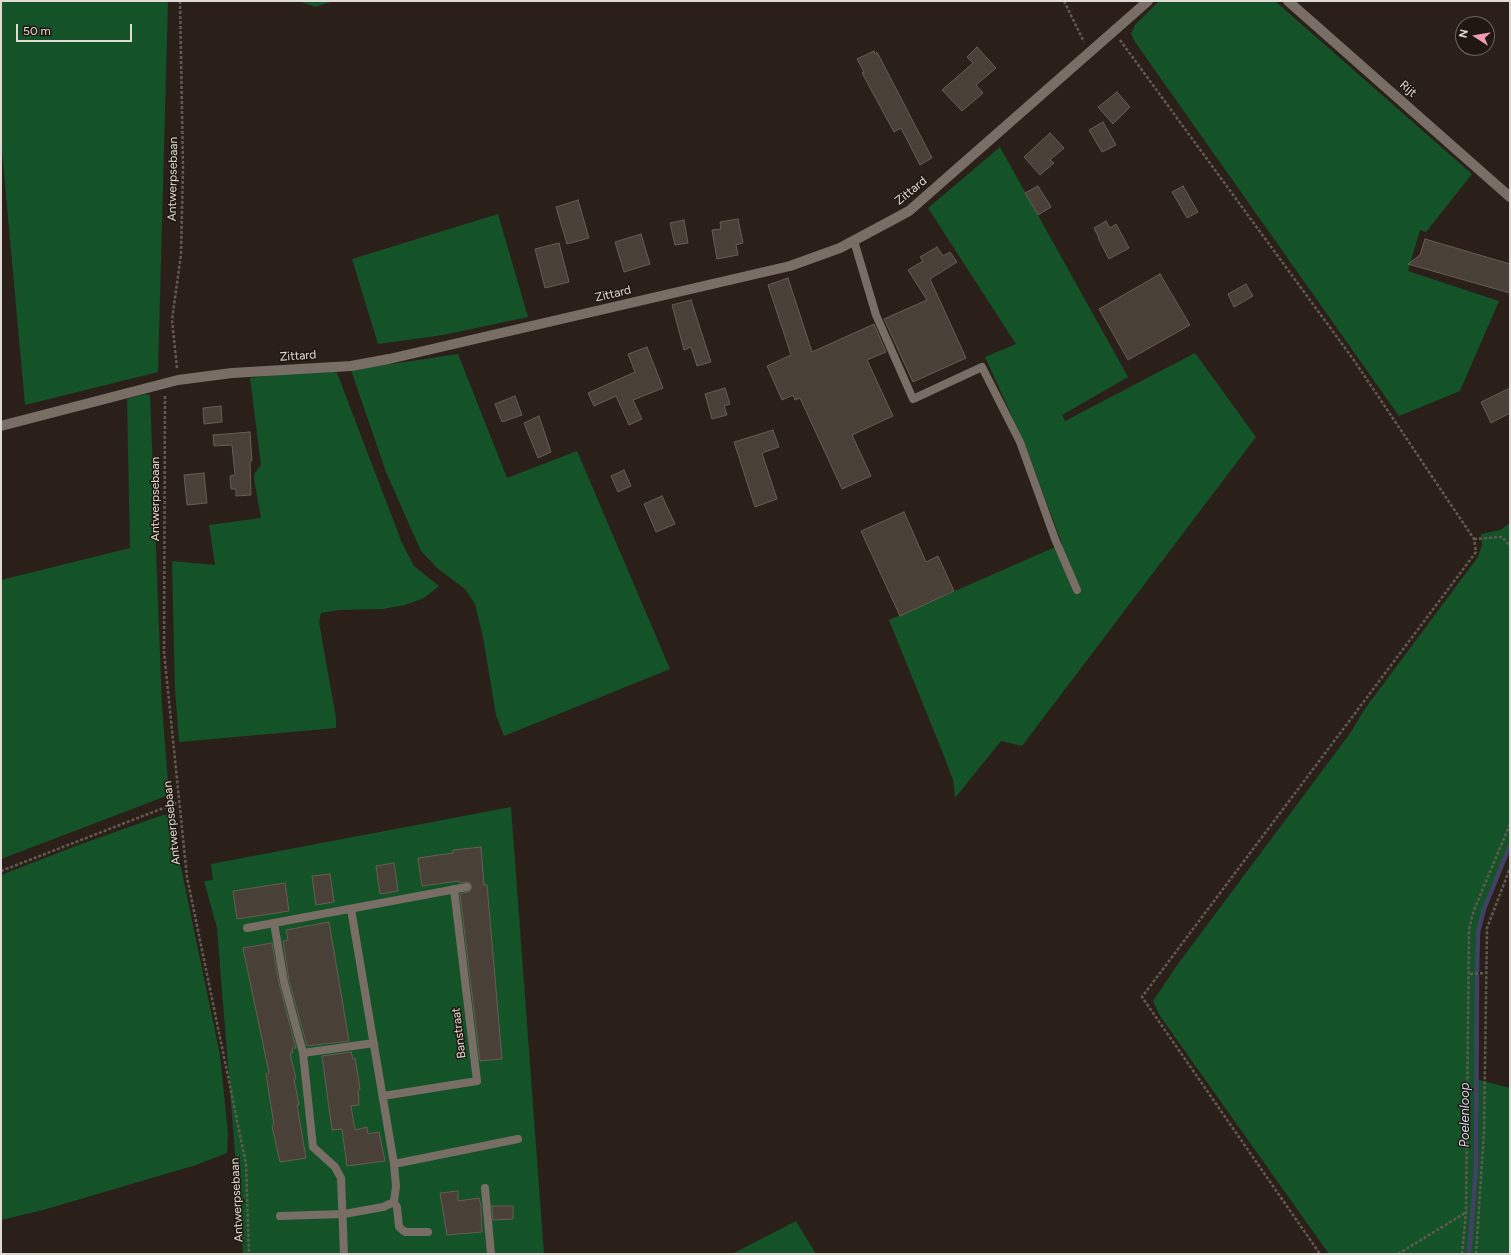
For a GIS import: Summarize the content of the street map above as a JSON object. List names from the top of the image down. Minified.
{"streets":{"street":["Rijt","Zittard"],"lane":["Banstraat"],"path":["Antwerpsebaan"]},"crossings":[["Antwerpsebaan","Zittard"]],"water":["Poelenloop"],"scale_bar":"50 m","north":"left"}
